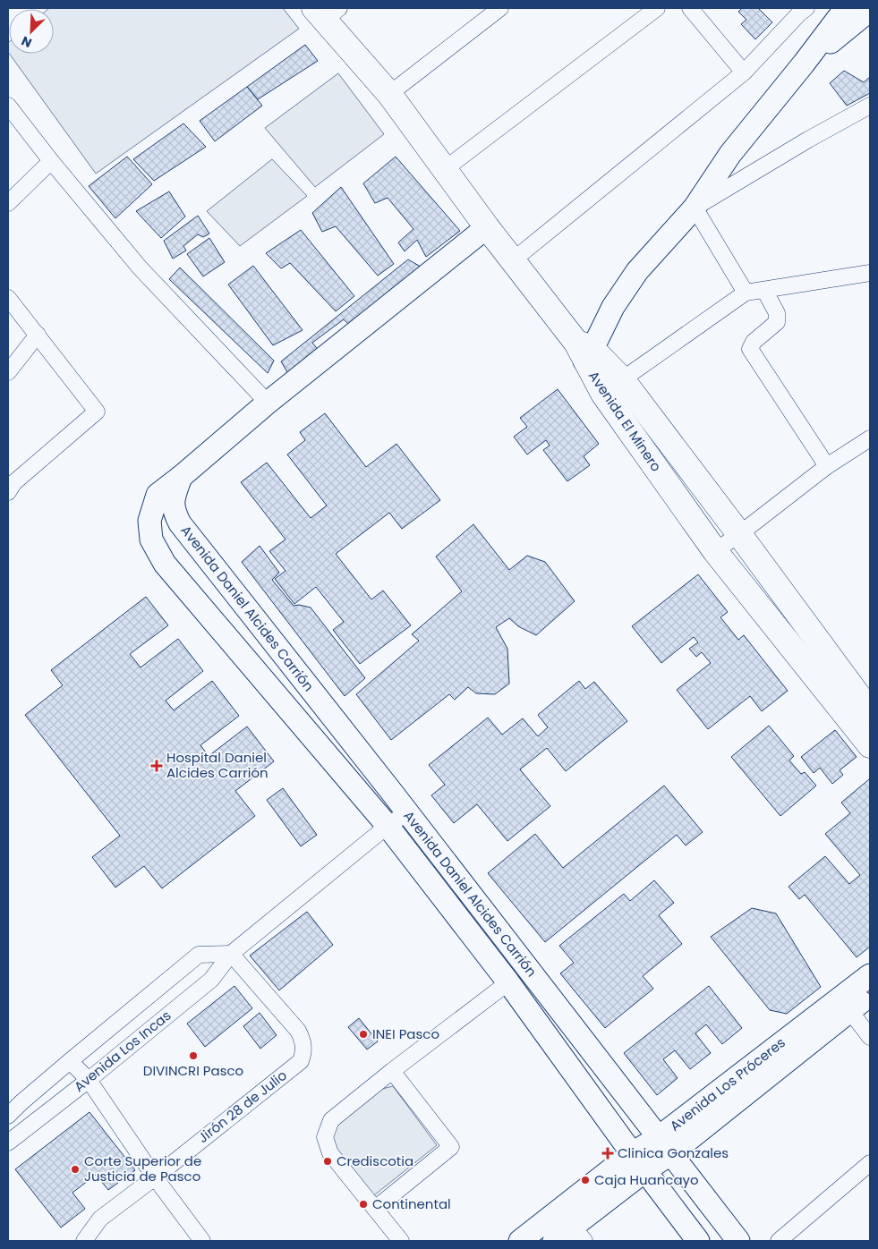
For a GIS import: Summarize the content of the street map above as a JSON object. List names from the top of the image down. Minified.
{"streets":{"main road":["Avenida El Minero"],"street":["Avenida Daniel Alcides Carrión","Avenida Los Incas","Avenida Los Próceres","Jirón 28 de Julio"]},"crossings":[["Avenida Daniel Alcides Carrión","Avenida Los Incas"],["Avenida Daniel Alcides Carrión","Avenida Los Próceres"],["Avenida Los Incas","Jirón 28 de Julio"]],"places":{"health":["Hospital Daniel Alcides Carrión","Clinica Gonzales"],"other":["INEI Pasco","DIVINCRI Pasco","Crediscotia","Corte Superior de Justicia de Pasco","Caja Huancayo","Continental"]},"north":"bottom left"}
